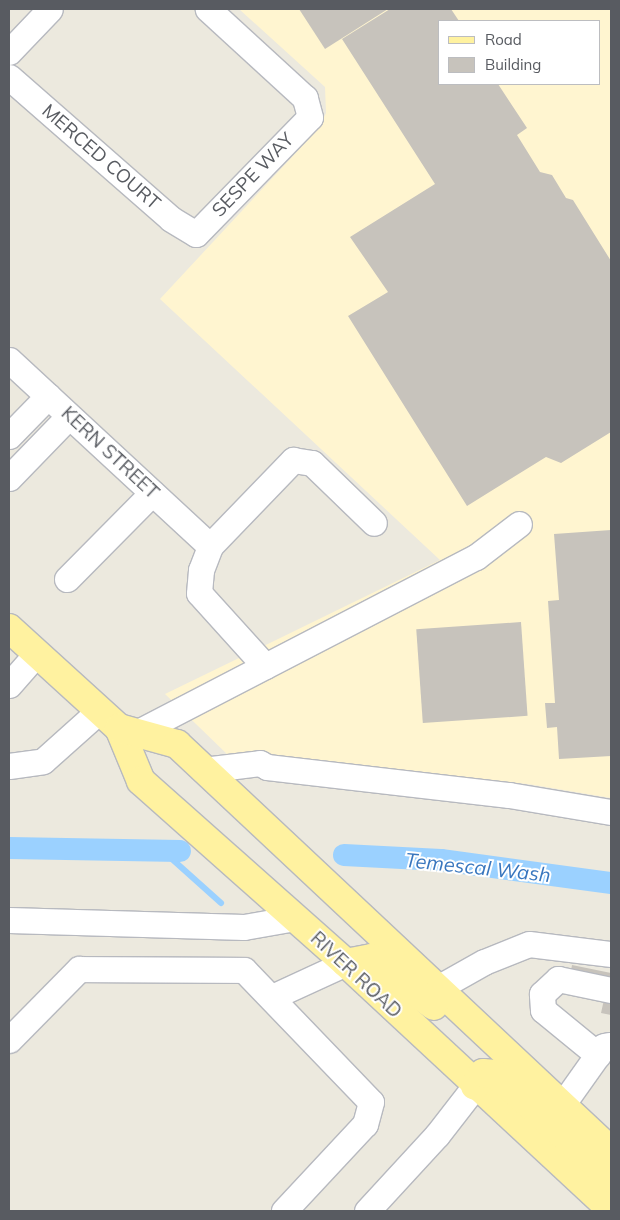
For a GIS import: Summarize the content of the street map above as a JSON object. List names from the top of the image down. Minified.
{"streets":{"main road":["RIVER ROAD"],"street":["MERCED COURT","SESPE WAY","KERN STREET"]},"crossings":[["MERCED COURT","SESPE WAY"]],"water":["Temescal Wash"],"legend":["Road","Building"]}
